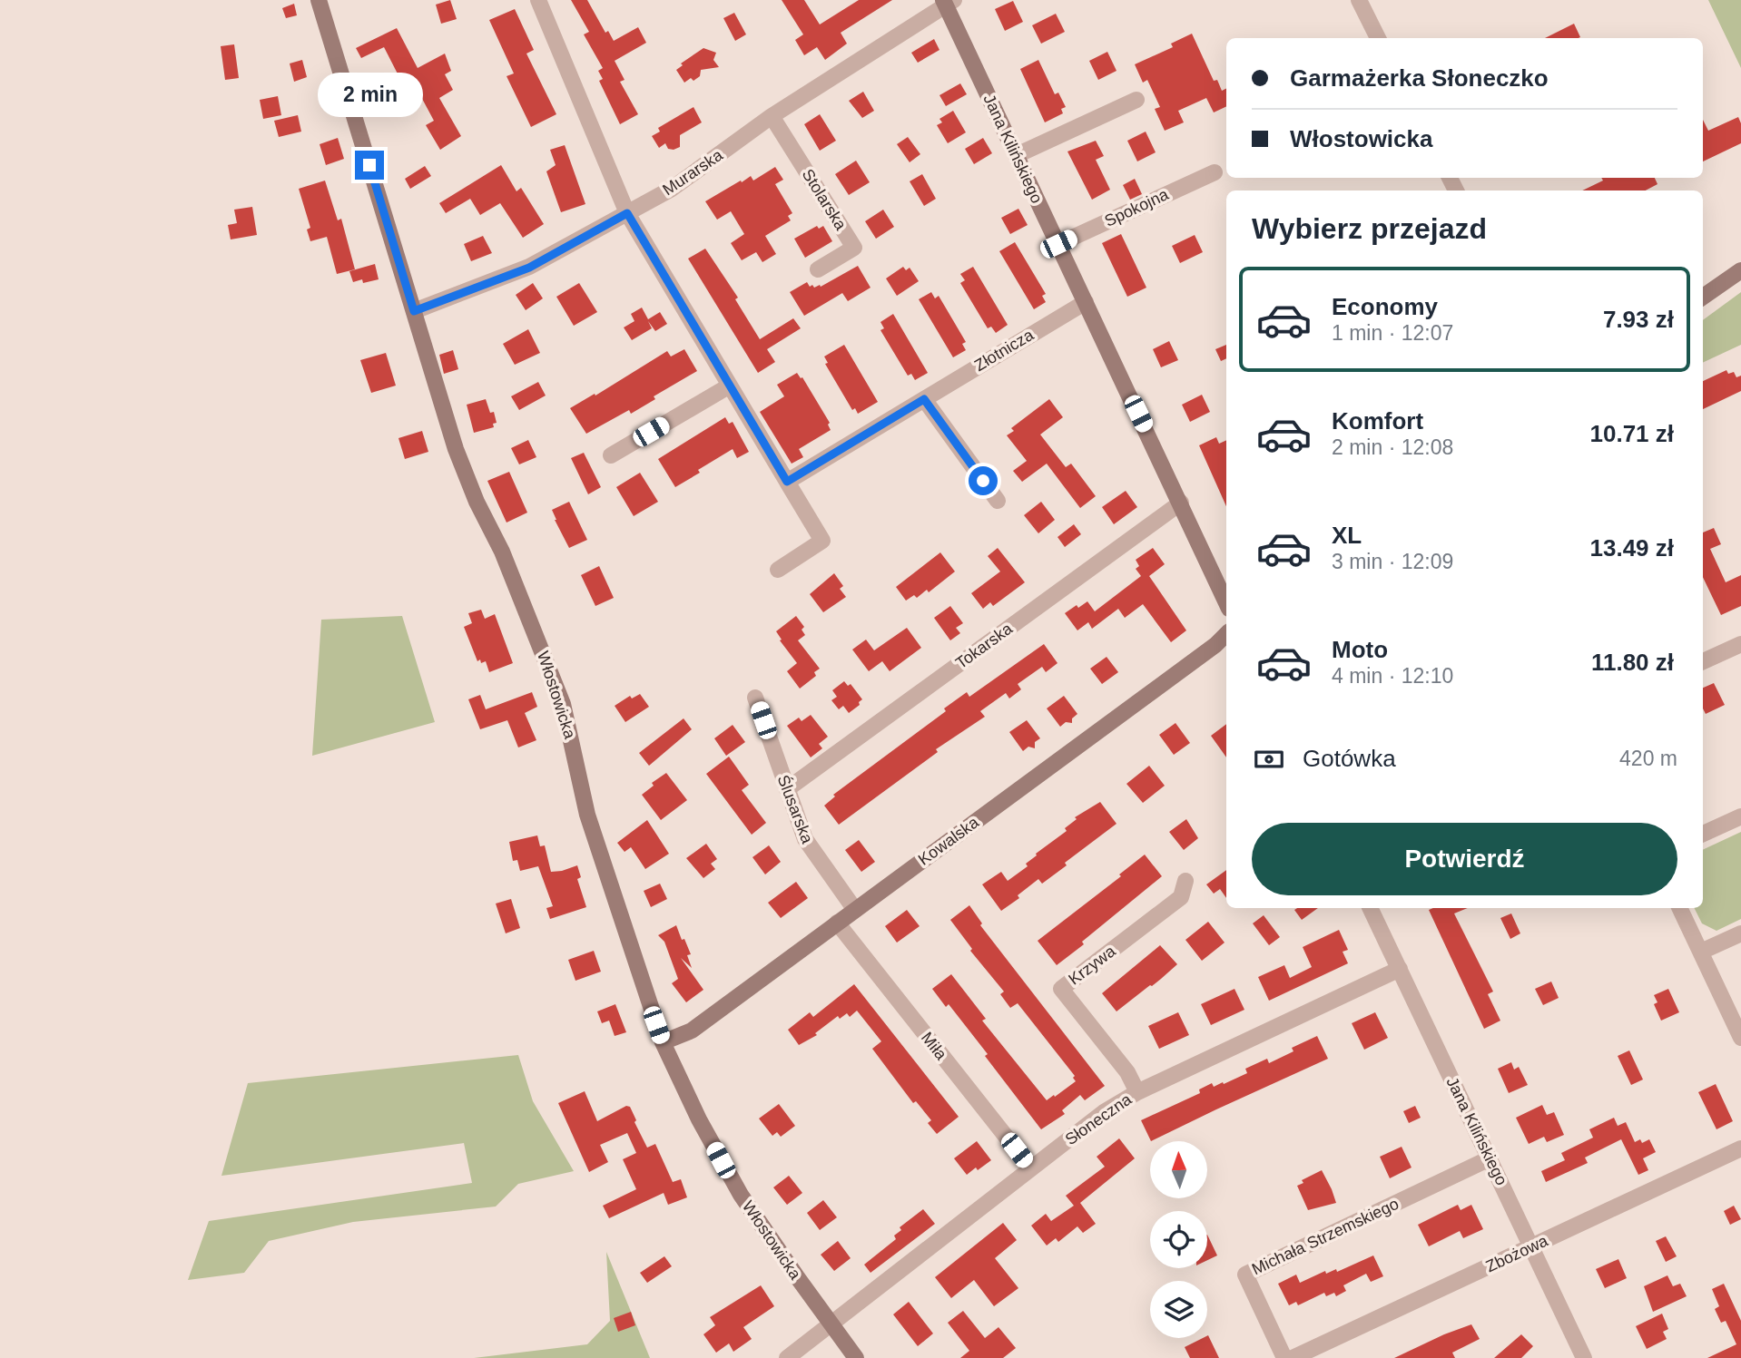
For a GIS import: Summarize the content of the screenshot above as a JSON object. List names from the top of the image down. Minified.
{"streets":{"main road":["Jana Kilińskiego","Włostowicka","Kowalska"],"street":["Murarska","Stolarska","Spokojna","Złotnicza","Tokarska","Ślusarska","Krzywa","Miła","Słoneczna","Michała Strzemskiego","Zbożowa"]},"crossings":[["Jana Kilińskiego","Murarska"],["Jana Kilińskiego","Spokojna"],["Jana Kilińskiego","Złotnicza"],["Jana Kilińskiego","Tokarska"],["Jana Kilińskiego","Słoneczna"],["Jana Kilińskiego","Michała Strzemskiego"],["Jana Kilińskiego","Zbożowa"],["Murarska","Stolarska"],["Murarska","Włostowicka"],["Tokarska","Ślusarska"],["Włostowicka","Kowalska"],["Włostowicka","Słoneczna"],["Ślusarska","Kowalska"],["Kowalska","Miła"],["Krzywa","Słoneczna"],["Miła","Słoneczna"]],"north":"top","page":{"banner":["Garmażerka Słoneczko","Włostowicka"],"bubble":"2 min","heading":"Wybierz przejazd","list":[{"name":"Economy","note":"1 min · 12:07","value":"7.93 zł"},{"name":"Komfort","note":"2 min · 12:08","value":"10.71 zł"},{"name":"XL","note":"3 min · 12:09","value":"13.49 zł"},{"name":"Moto","note":"4 min · 12:10","value":"11.80 zł"}],"pay":["Gotówka","420 m"],"buttons":"Potwierdź"}}
